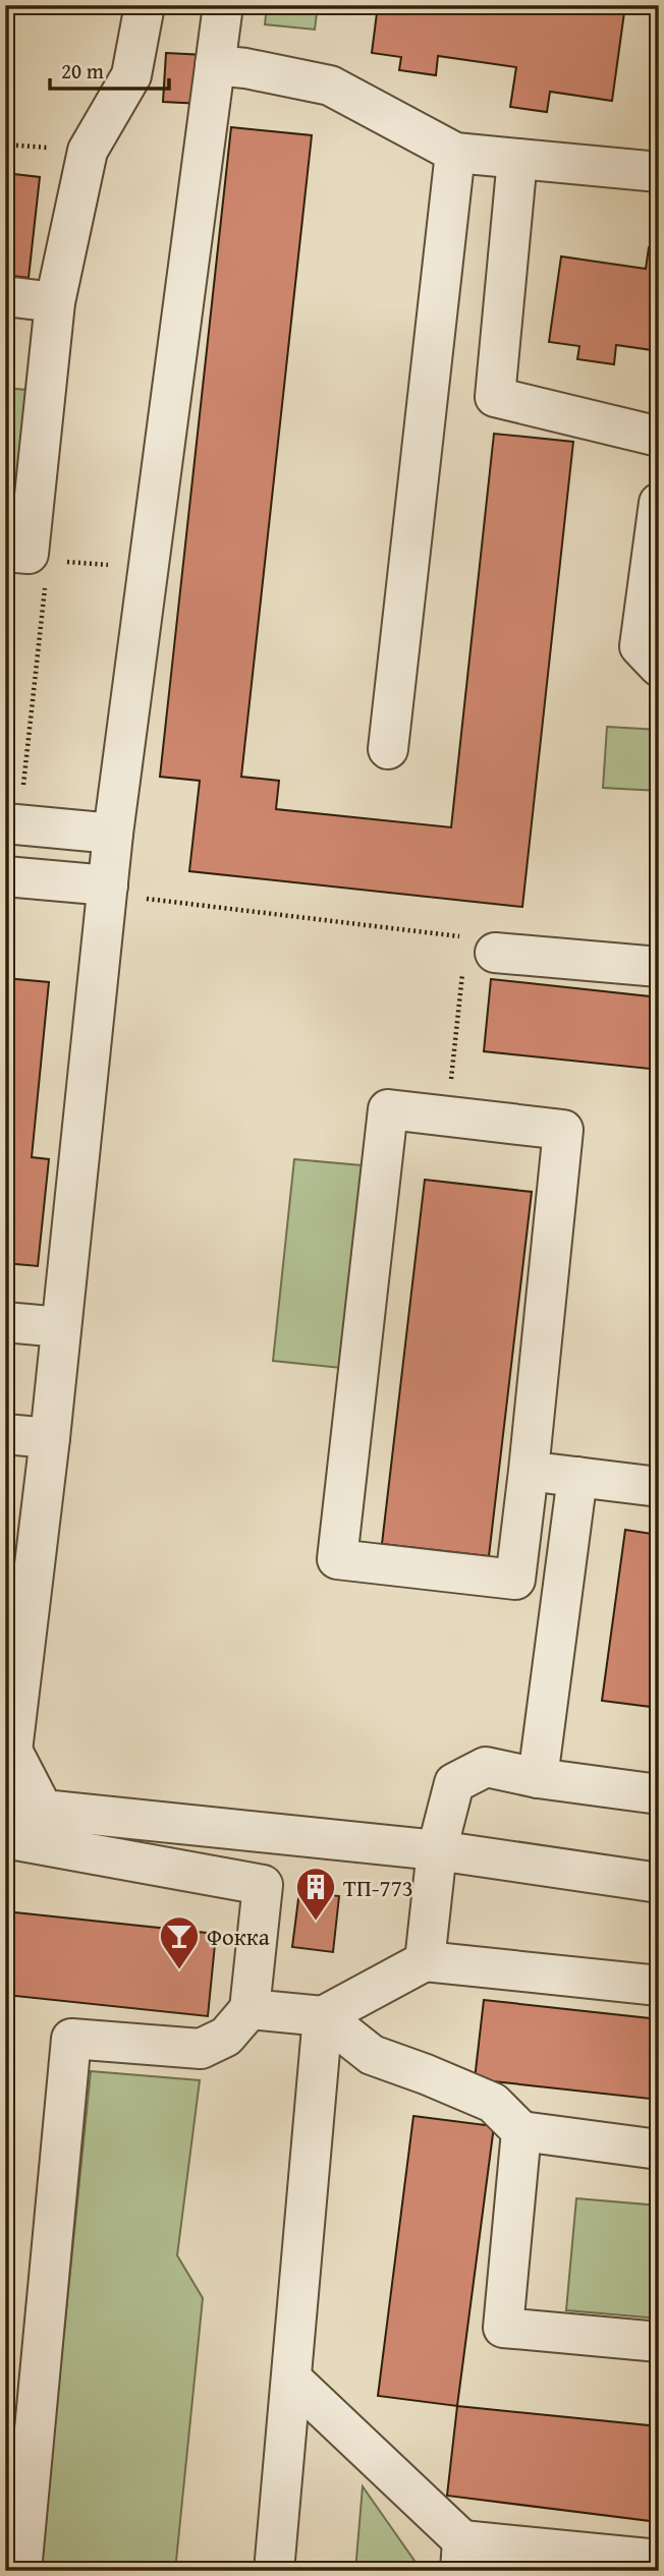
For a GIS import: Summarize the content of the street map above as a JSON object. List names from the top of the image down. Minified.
{"places":{"building":["ТП-773"],"bar":["Фокка"]},"scale_bar":"20 m"}
